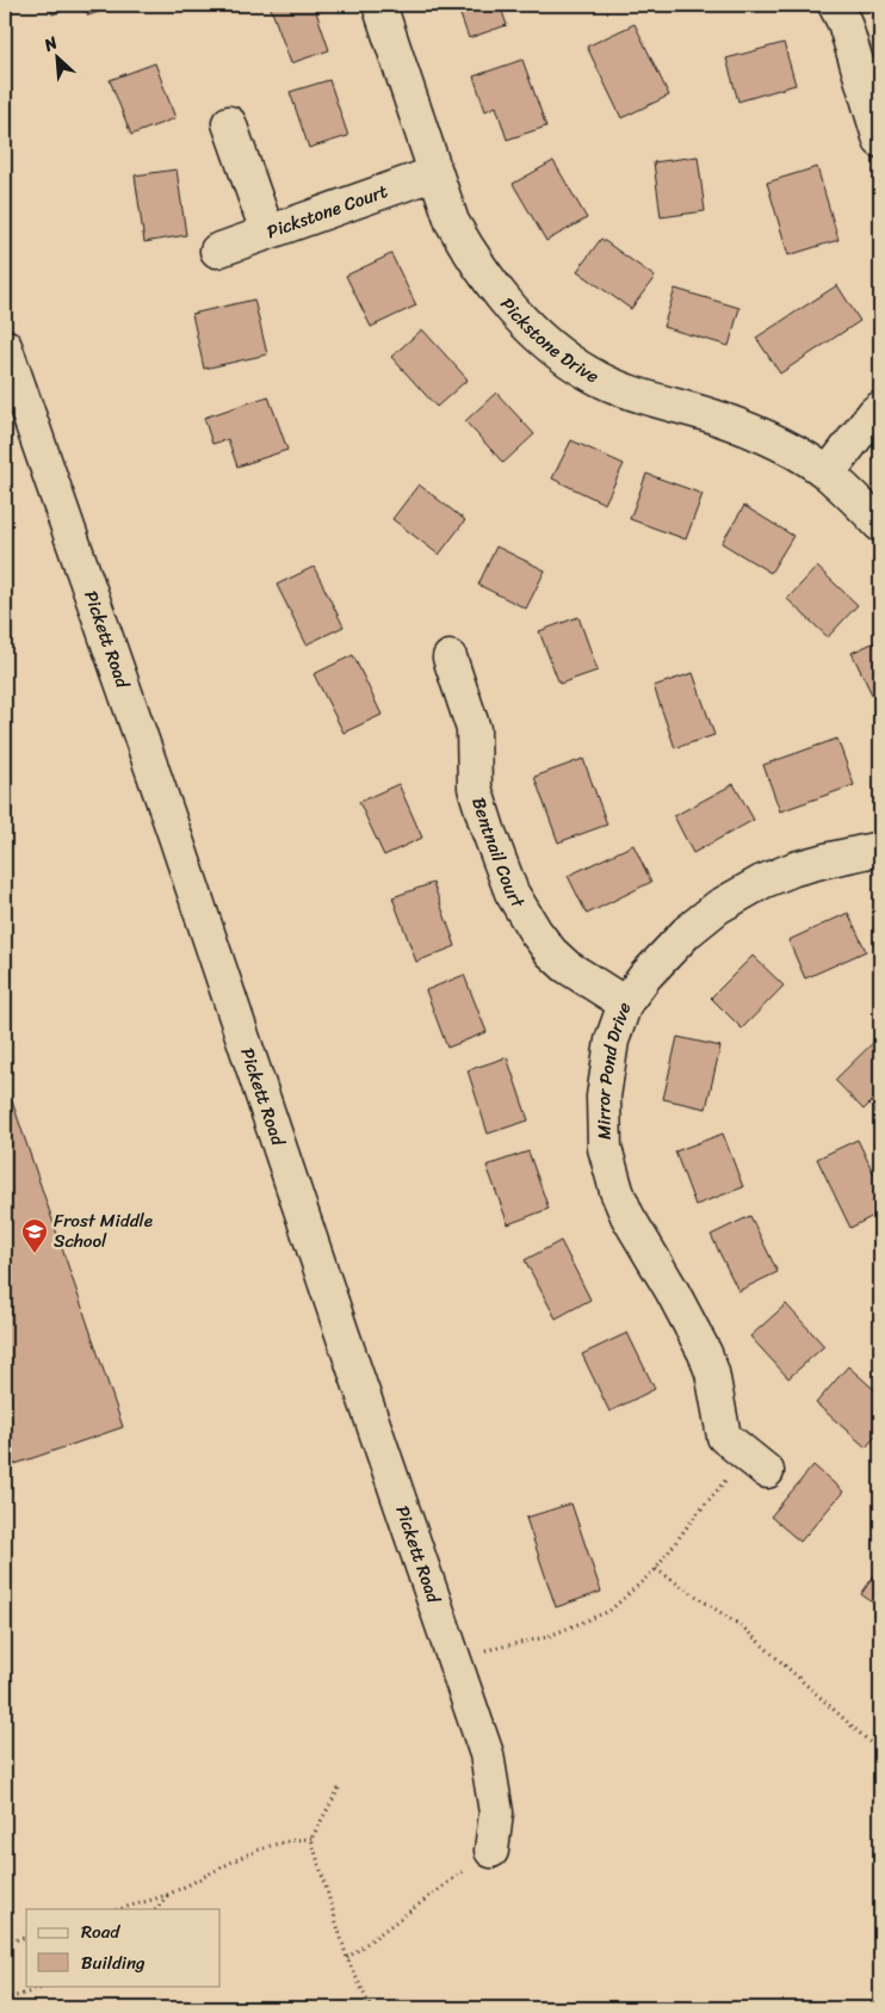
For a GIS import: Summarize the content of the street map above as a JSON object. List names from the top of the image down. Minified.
{"streets":{"street":["Pickstone Court","Pickstone Drive","Pickett Road","Bentnail Court","Mirror Pond Drive"]},"crossings":[["Pickstone Court","Pickstone Drive"],["Bentnail Court","Mirror Pond Drive"]],"places":{"school or university":["Frost Middle School"]},"legend":["Road","Building"],"north":"top left"}
